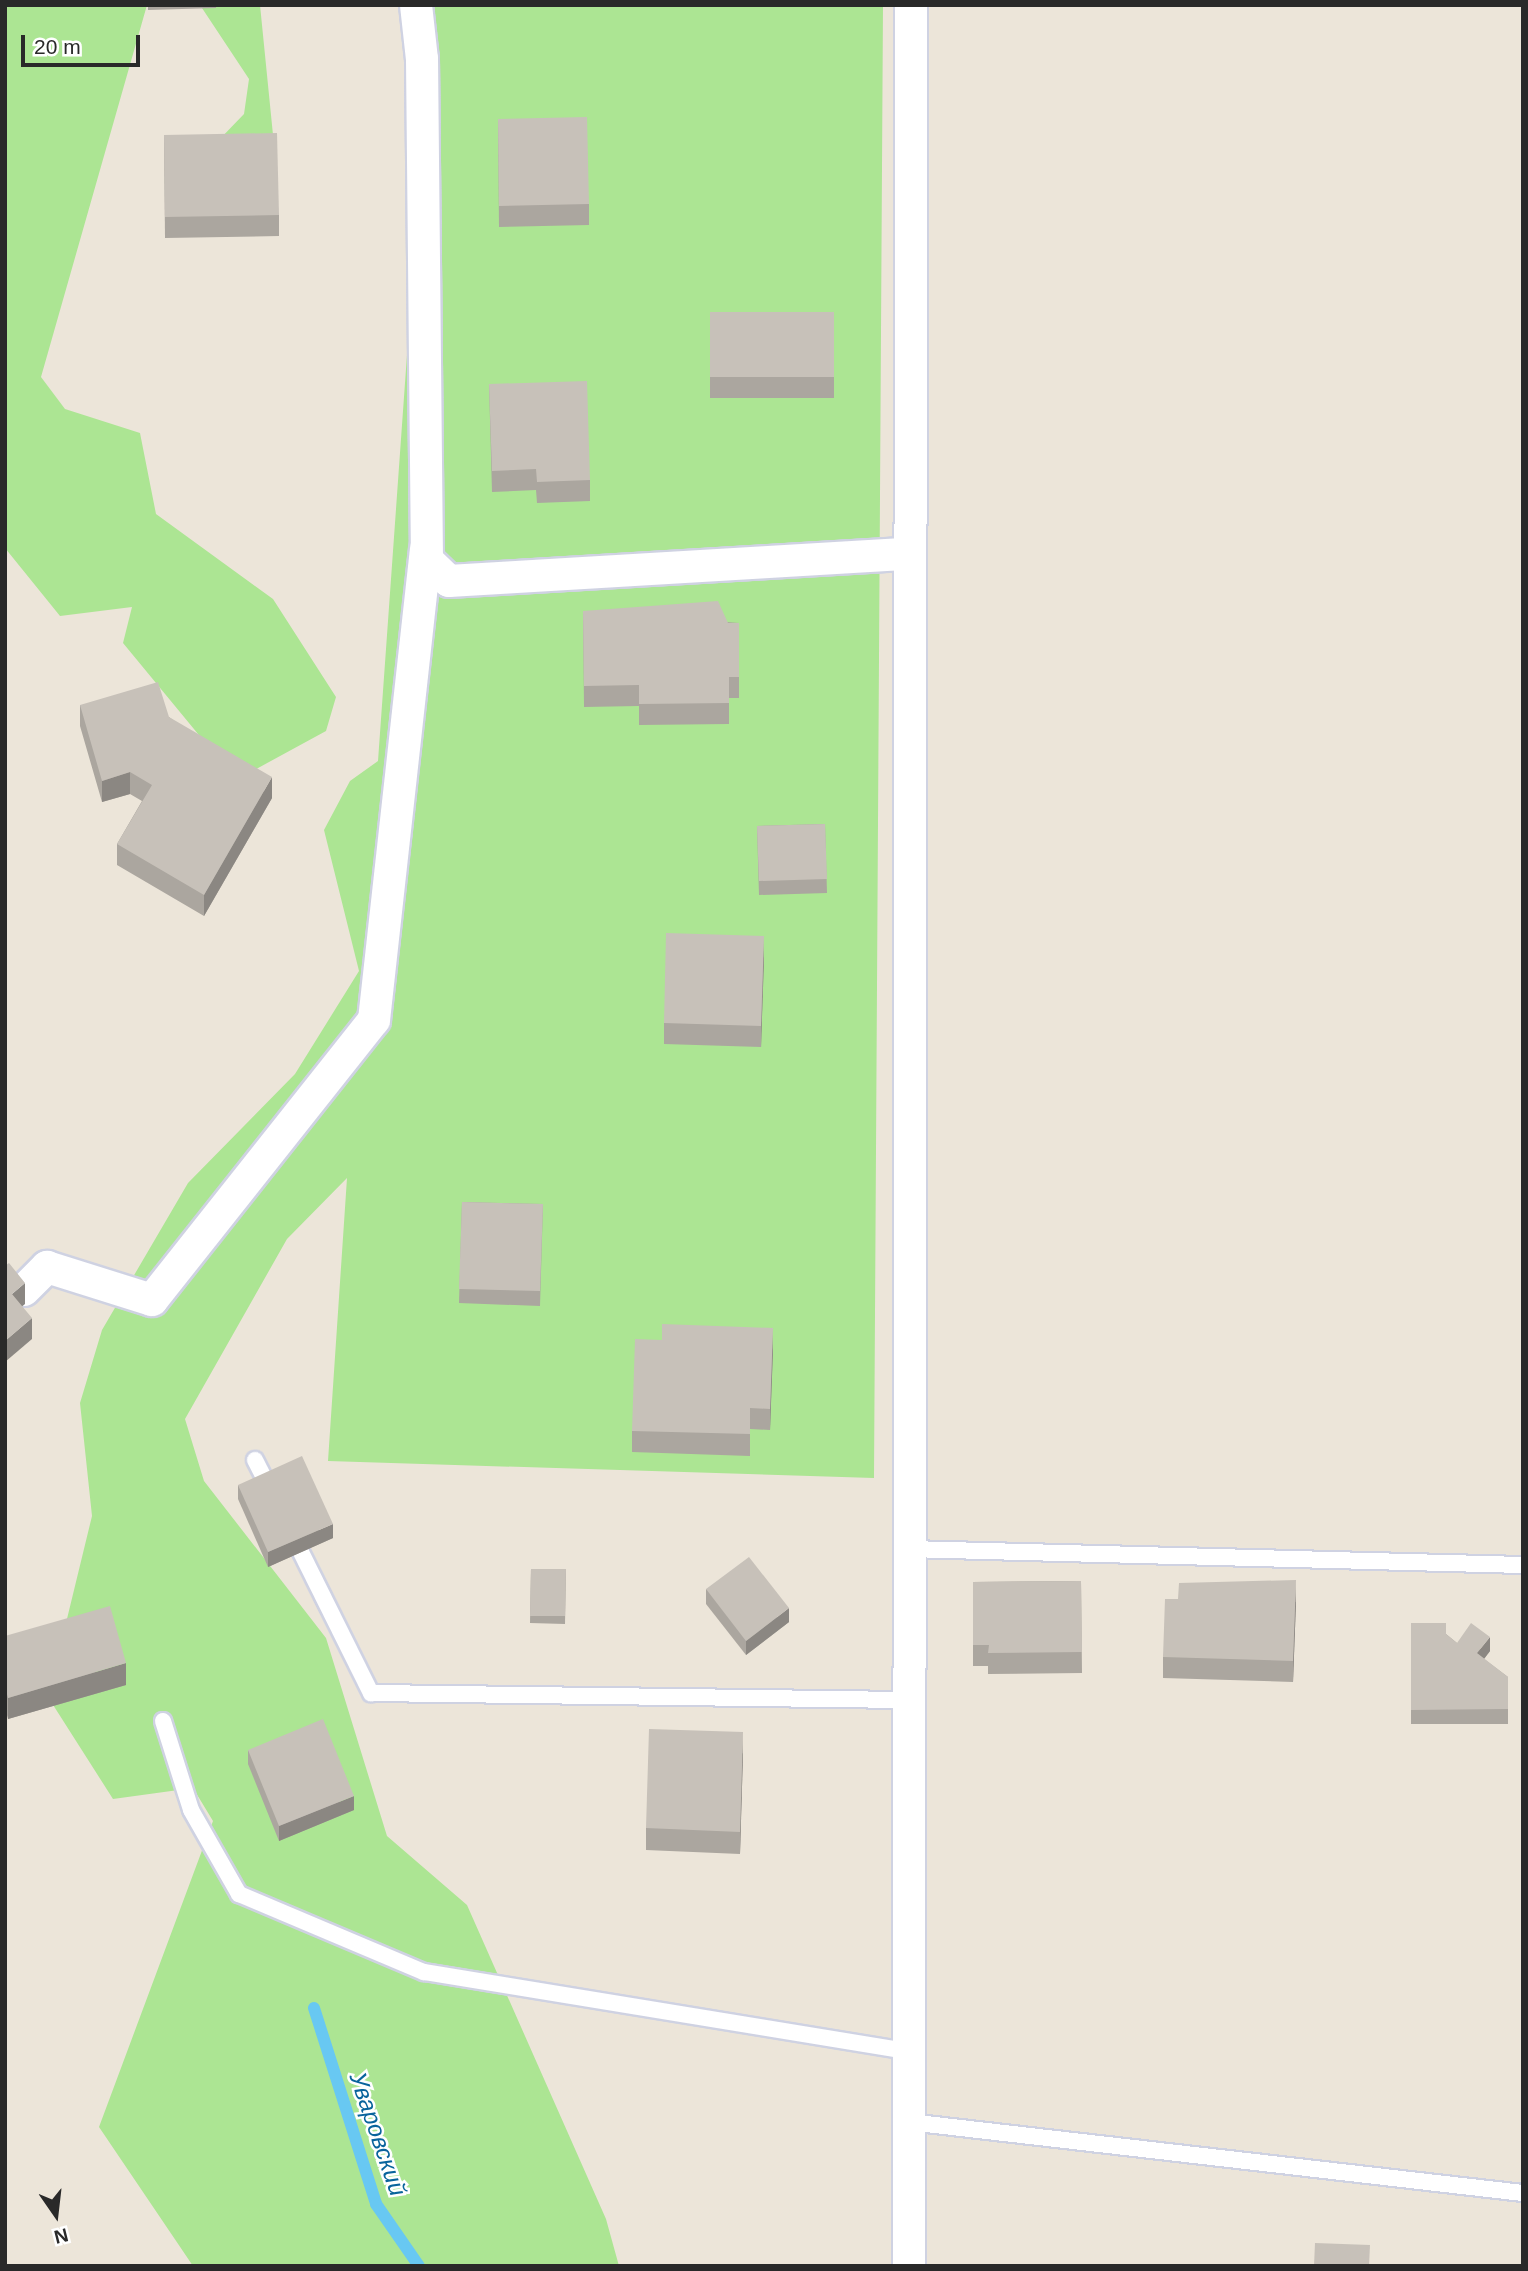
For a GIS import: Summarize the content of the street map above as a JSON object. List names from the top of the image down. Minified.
{"water":["Уваровский"],"scale_bar":"20 m","north":"bottom"}
